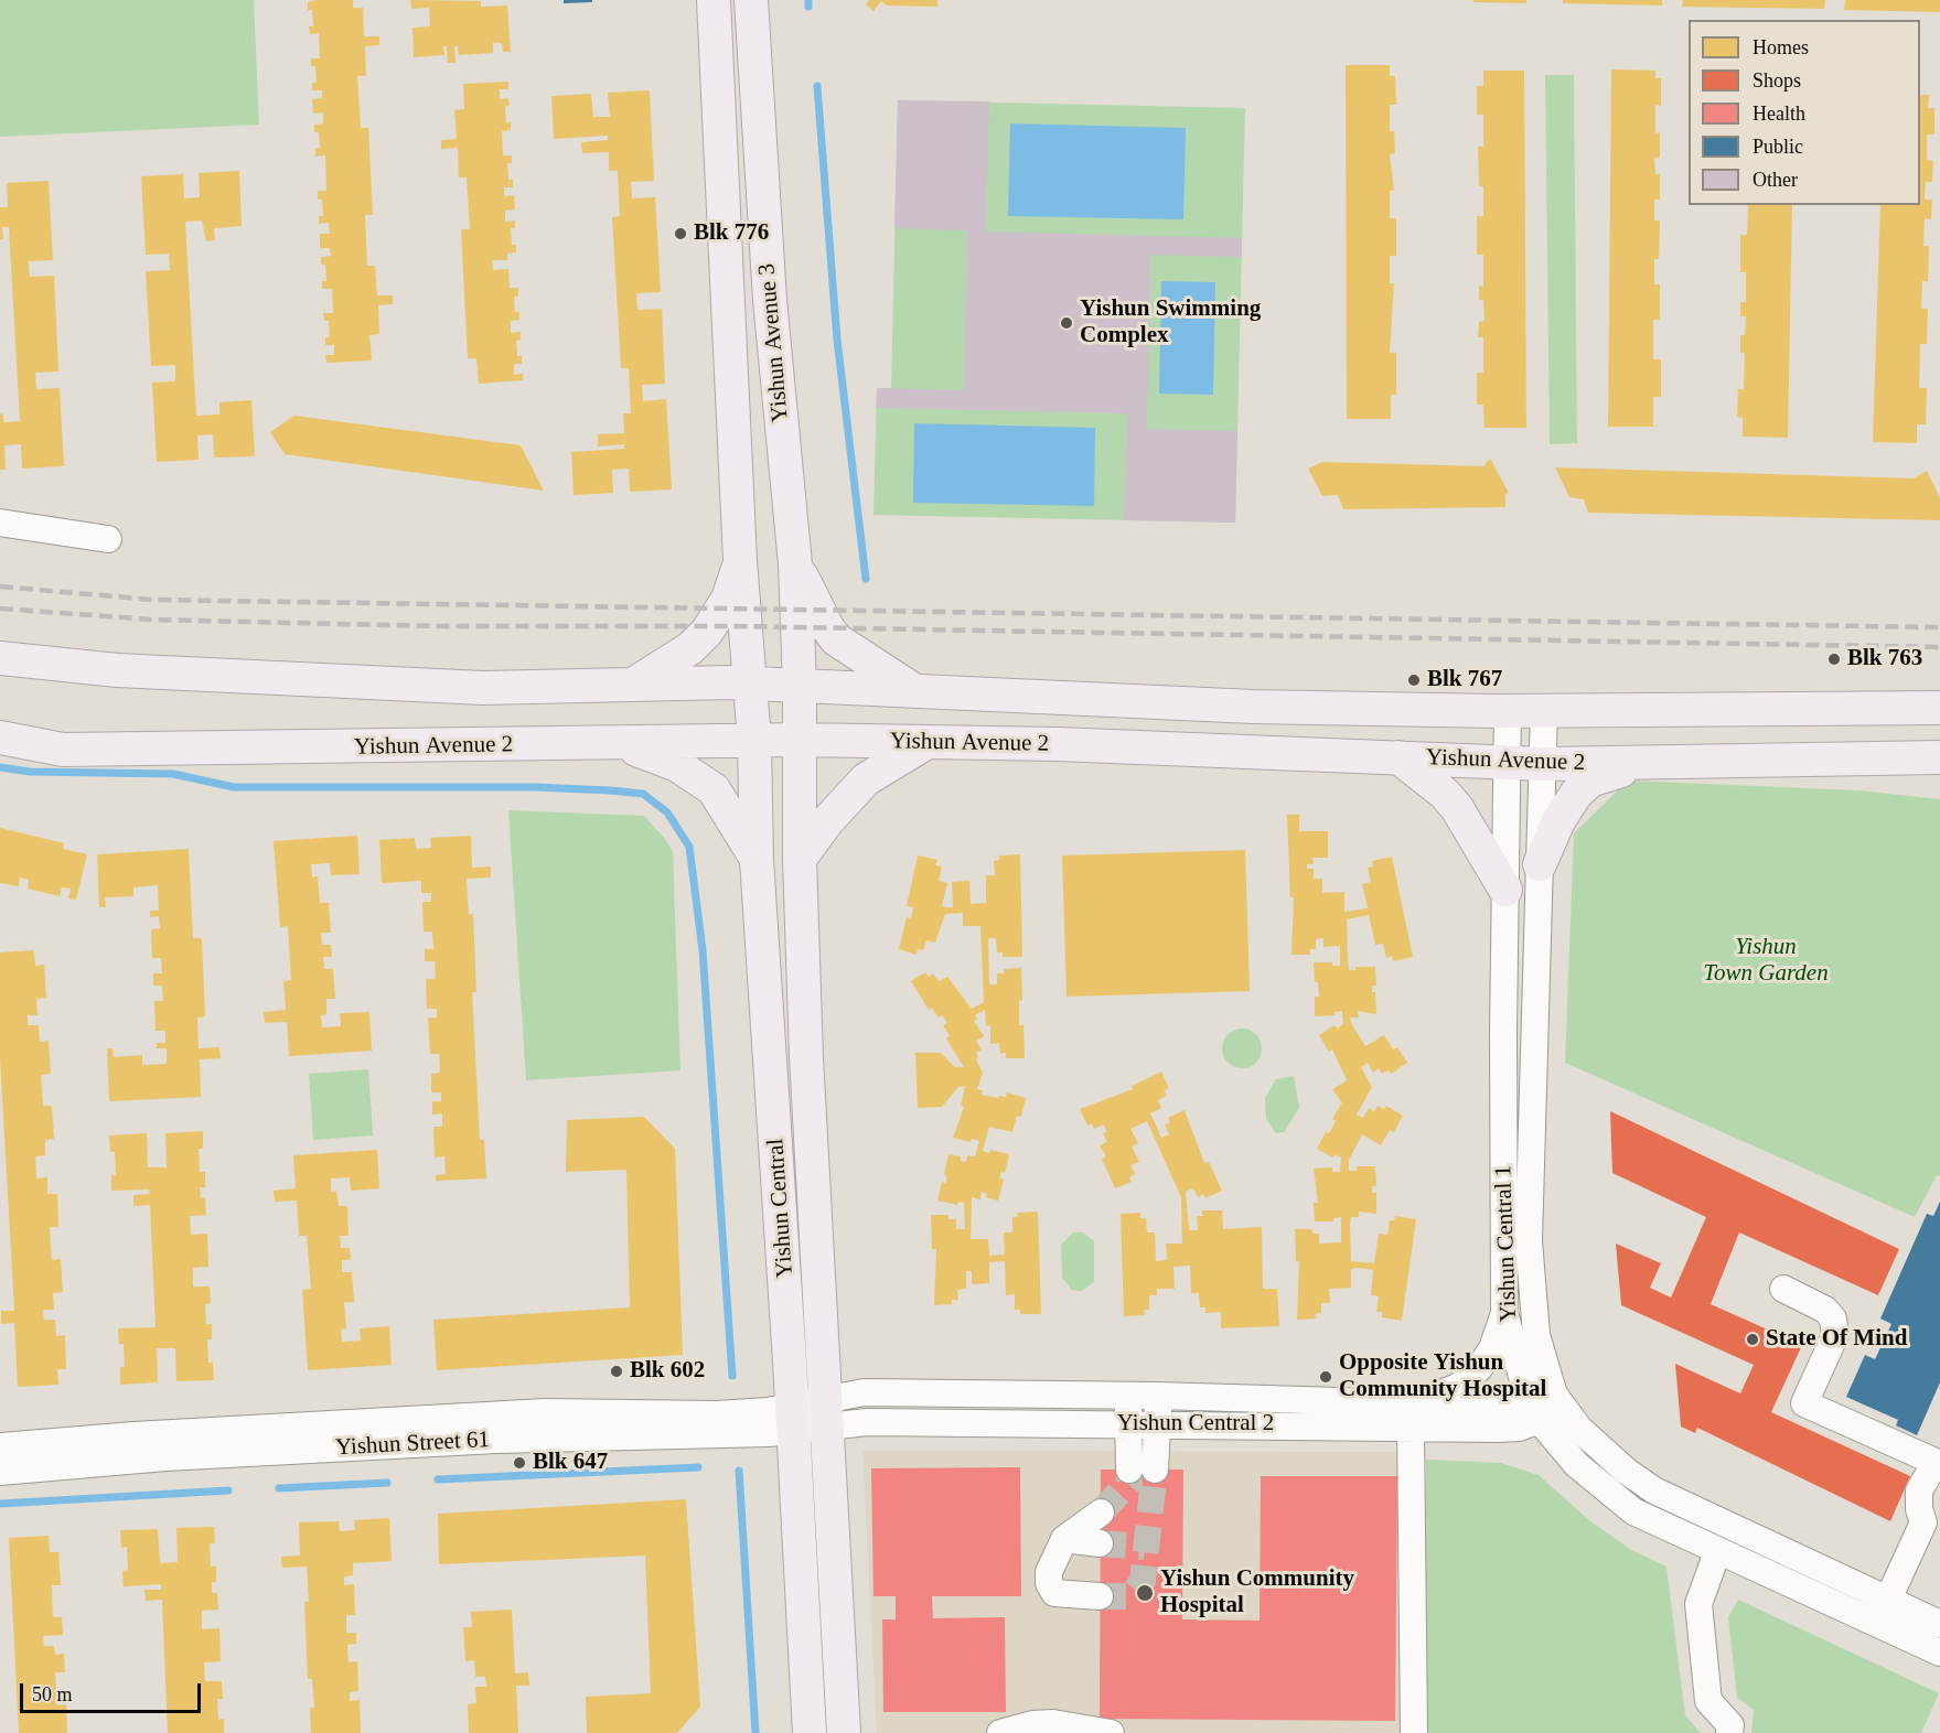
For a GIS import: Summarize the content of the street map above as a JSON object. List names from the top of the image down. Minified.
{"streets":{"main road":["Yishun Avenue 3","Yishun Avenue 2","Yishun Central"],"street":["Yishun Central 1","Yishun Central 2","Yishun Street 61"]},"crossings":[["Yishun Avenue 3","Yishun Avenue 2"],["Yishun Avenue 3","Yishun Central"],["Yishun Avenue 2","Yishun Central"],["Yishun Avenue 2","Yishun Central 1"],["Yishun Central","Yishun Central 2"],["Yishun Central","Yishun Street 61"],["Yishun Central 1","Yishun Central 2"],["Yishun Central 2","Yishun Street 61"]],"parks":["Yishun Town Garden"],"places":["Blk 776","Yishun Swimming Complex","Blk 763","Blk 767","State Of Mind","Blk 602","Opposite Yishun Community Hospital","Blk 647","Yishun Community Hospital"],"legend":["Homes","Shops","Health","Public","Other"],"scale_bar":"50 m"}
